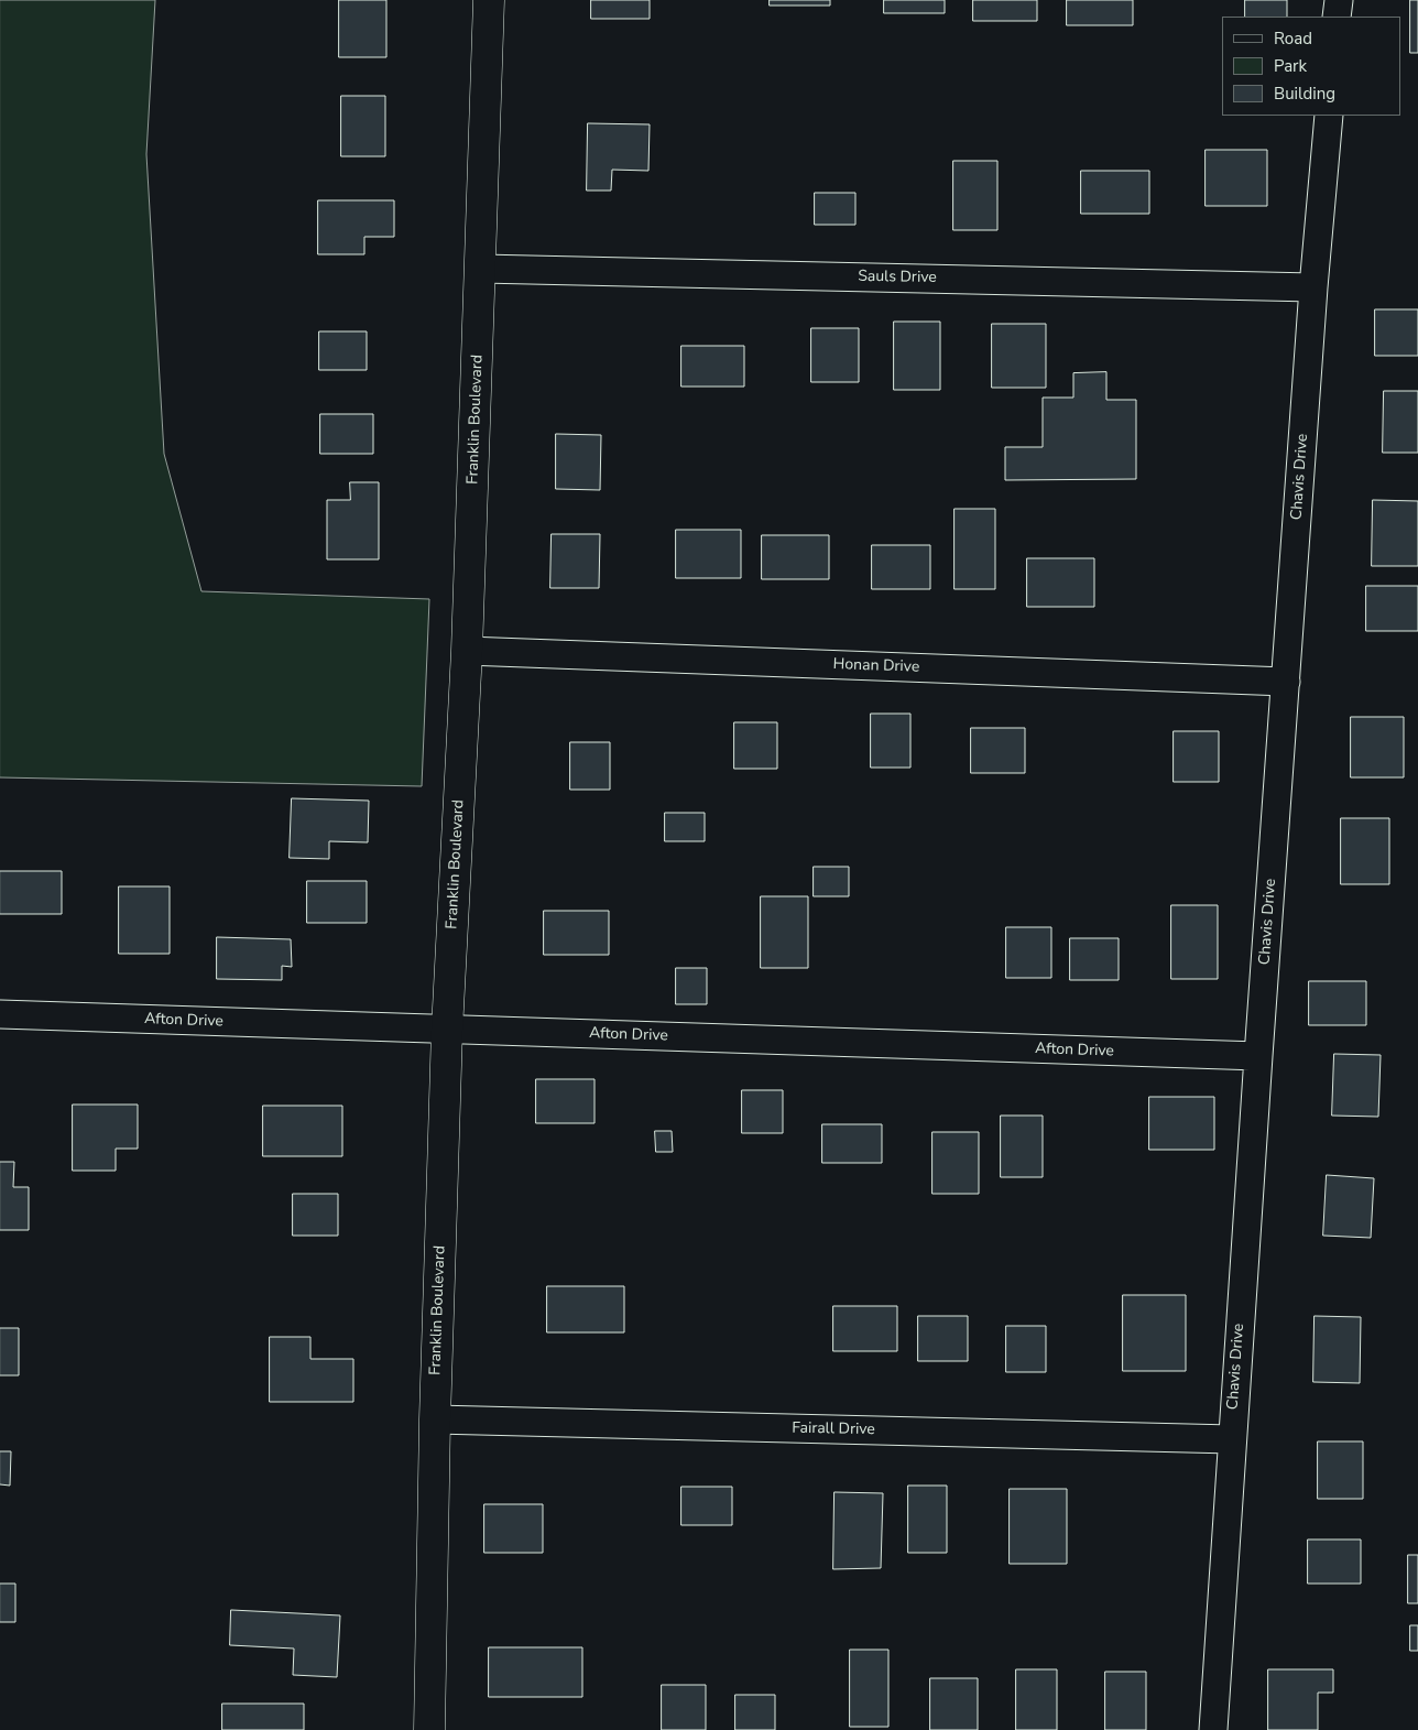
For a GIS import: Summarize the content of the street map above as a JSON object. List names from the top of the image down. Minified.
{"streets":{"street":["Sauls Drive","Franklin Boulevard","Chavis Drive","Honan Drive","Afton Drive","Fairall Drive"]},"crossings":[["Sauls Drive","Franklin Boulevard"],["Sauls Drive","Chavis Drive"],["Franklin Boulevard","Honan Drive"],["Franklin Boulevard","Afton Drive"],["Franklin Boulevard","Fairall Drive"],["Chavis Drive","Honan Drive"],["Chavis Drive","Afton Drive"],["Chavis Drive","Fairall Drive"]],"legend":["Road","Park","Building"]}
